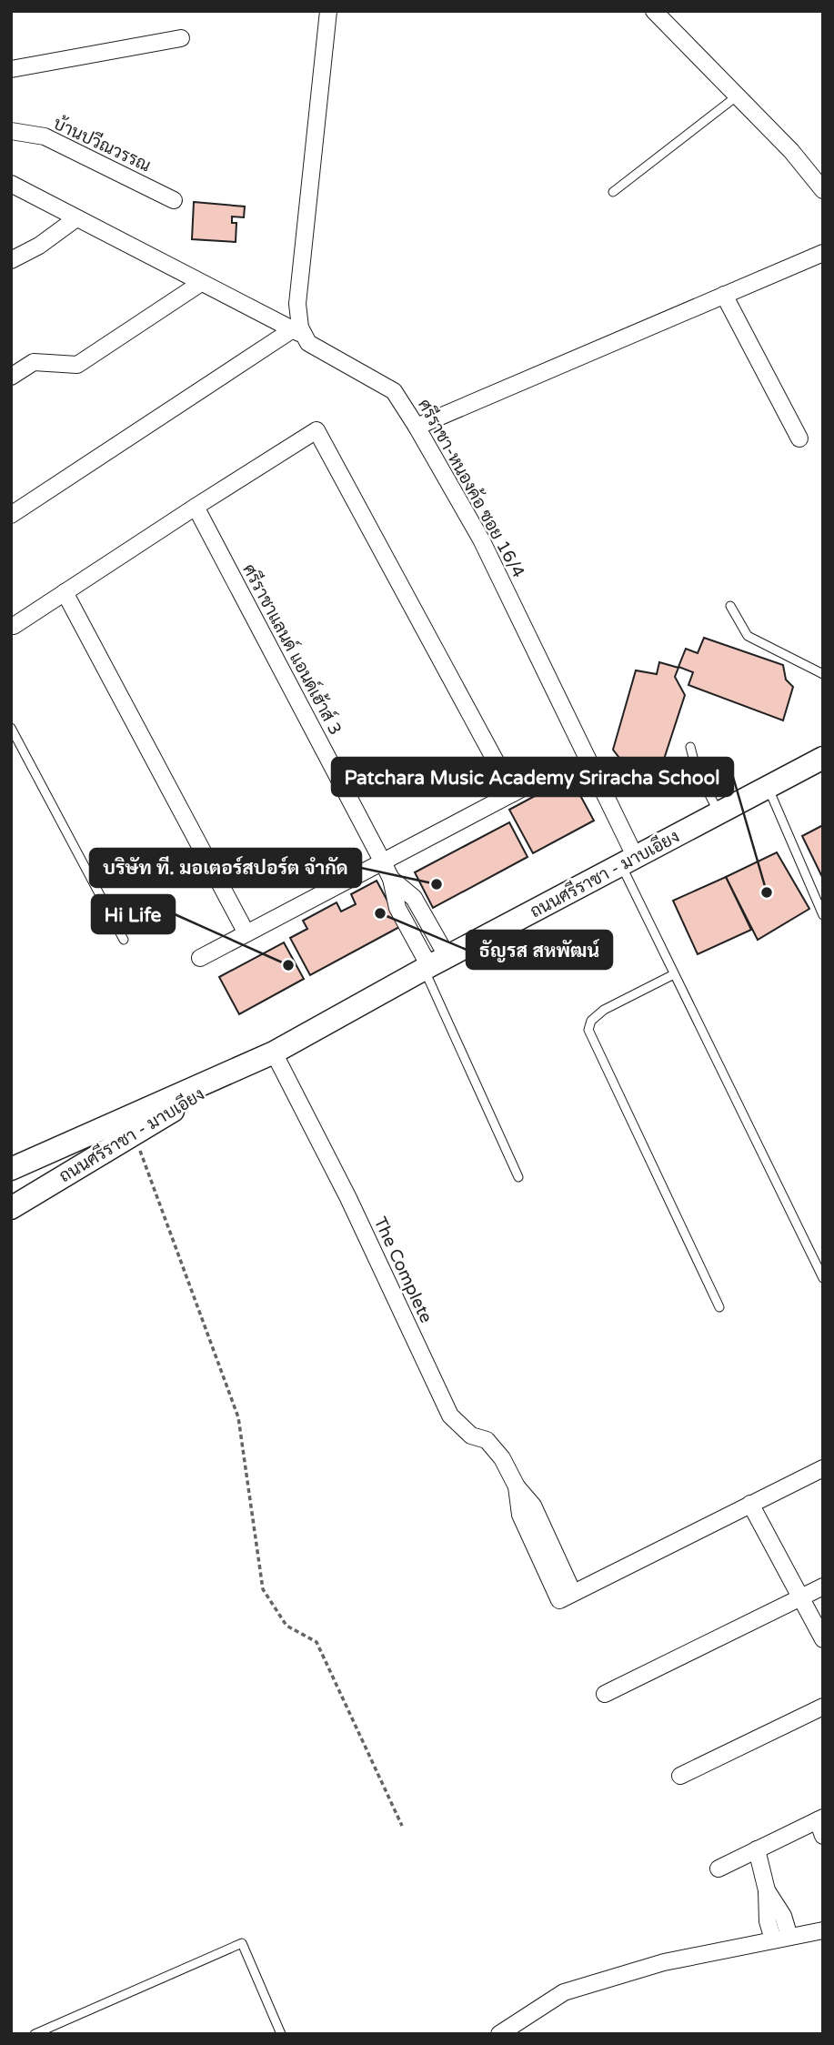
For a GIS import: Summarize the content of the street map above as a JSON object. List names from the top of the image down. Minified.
{"streets":{"main road":["ถนนศรีราชา - มาบเอียง"],"street":["บ้านปวีณวรรณ","ศรีราชา-หนองค้อ ซอย 16/4","ศรีราชาแลนด์ แอนด์เฮ้าส์ 3","The Complete"]},"crossings":[["ศรีราชา-หนองค้อ ซอย 16/4","ถนนศรีราชา - มาบเอียง"],["ศรีราชาแลนด์ แอนด์เฮ้าส์ 3","ถนนศรีราชา - มาบเอียง"],["ถนนศรีราชา - มาบเอียง","The Complete"]],"places":["บริษัท ที. มอเตอร์สปอร์ต จำกัด","Patchara Music Academy Sriracha School","ธัญรส สหพัฒน์","Hi Life"]}
